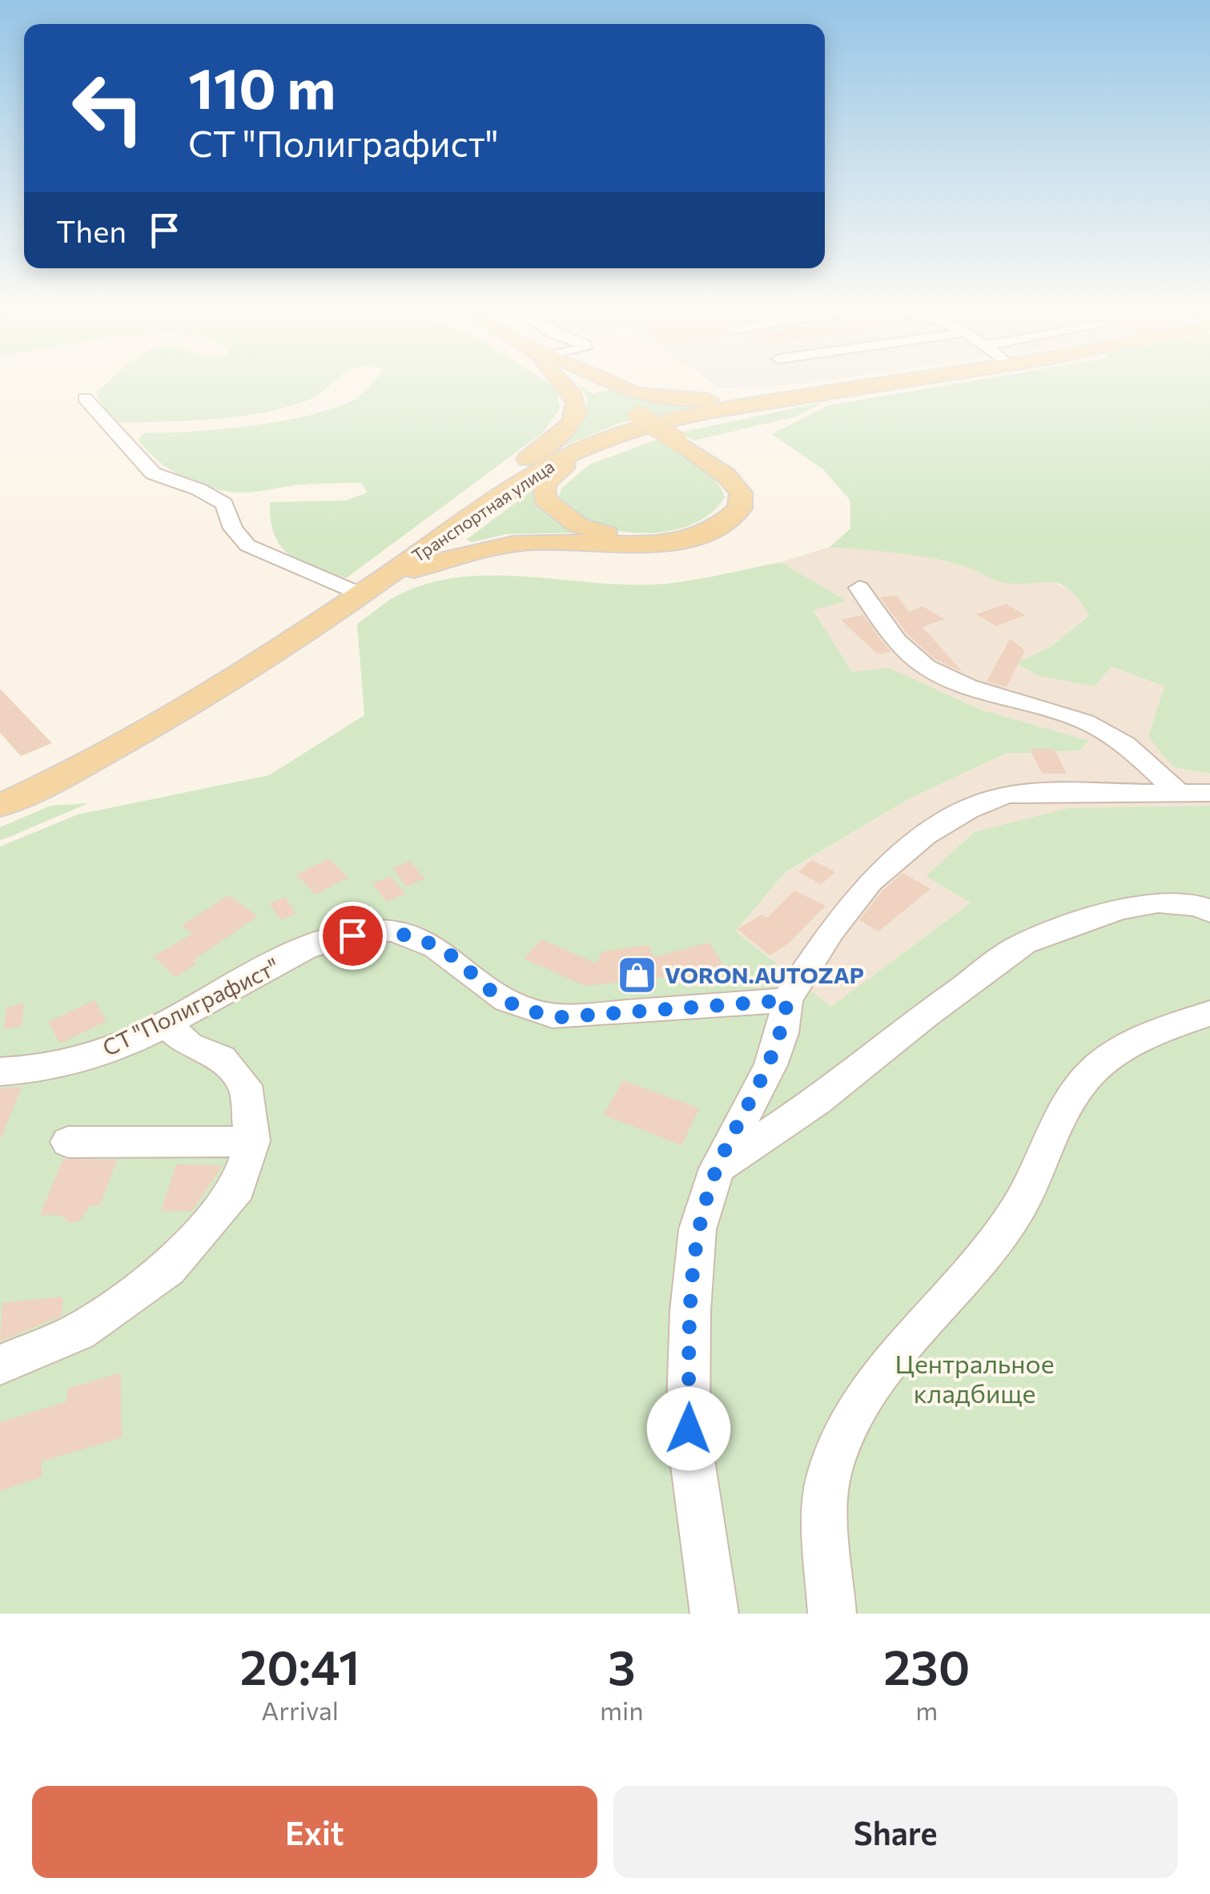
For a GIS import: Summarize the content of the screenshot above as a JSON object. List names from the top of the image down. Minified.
{"streets":{"main road":["Транспортная улица"],"street":["СТ \"Полиграфист\""]},"parks":["Центральное кладбище"],"places":{"shop":["VORON.AUTOZAP"]},"page":{"turn":["110 m","СТ \"Полиграфист\""],"then":"Then","eta":["20:41","Arrival","3","min","230","m"],"buttons":["Exit","Share"]}}
